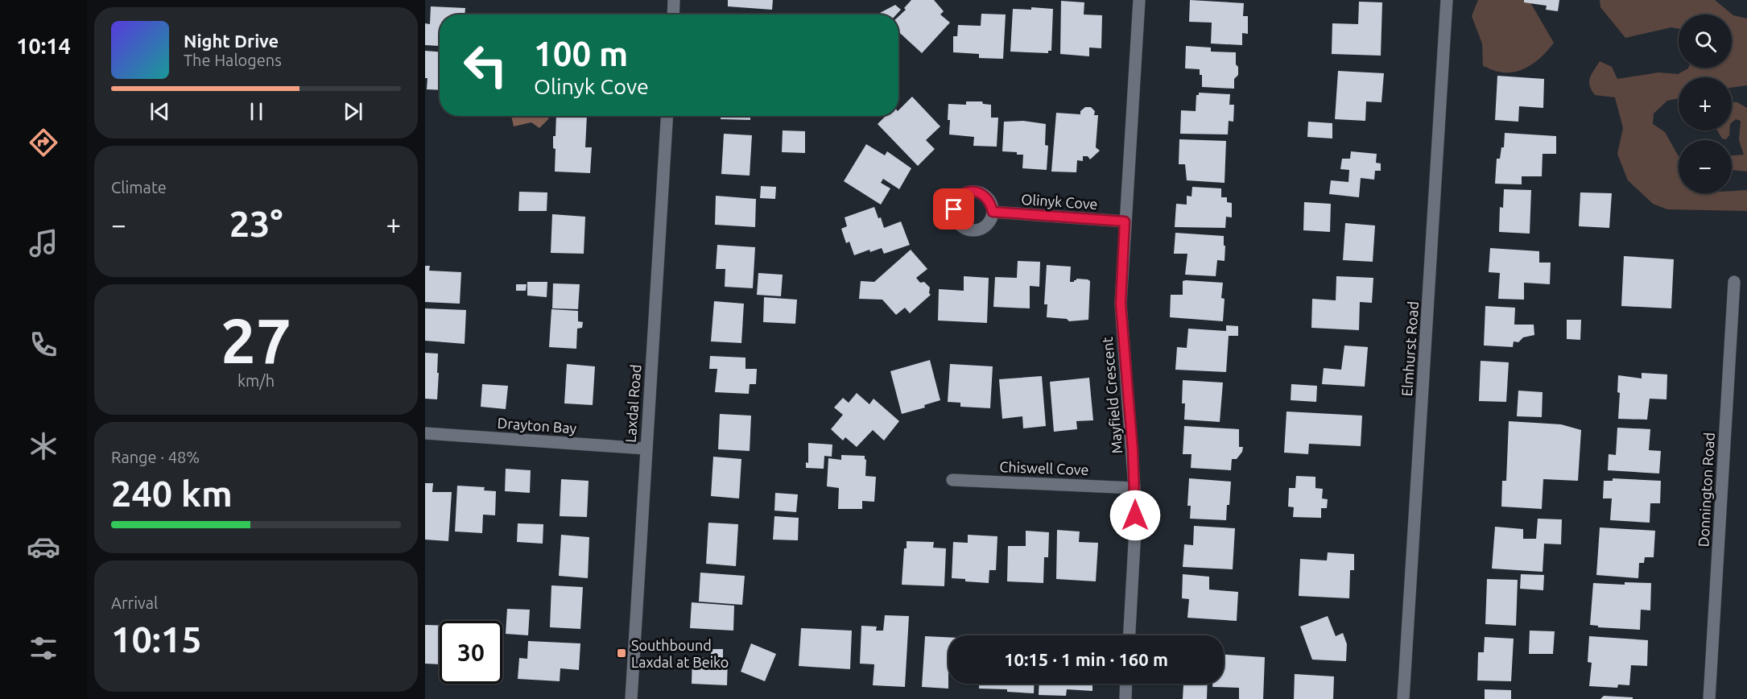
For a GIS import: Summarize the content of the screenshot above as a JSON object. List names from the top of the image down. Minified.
{"streets":{"street":["Olinyk Cove","Elmhurst Road","Mayfield Crescent","Laxdal Road","Drayton Bay","Chiswell Cove","Donnington Road"]},"crossings":[["Olinyk Cove","Mayfield Crescent"],["Mayfield Crescent","Chiswell Cove"],["Laxdal Road","Drayton Bay"]],"places":{"transit":["Southbound Laxdal at Beiko"]},"page":{"tabs":"10:14","map_buttons":["+","−"],"turn":["100 m","Olinyk Cove"],"song":["Night Drive","The Halogens"],"tile":["Climate",["27","km/h"],["Range · 48%","240 km"],["Arrival","10:15"]],"heat":["−","23°","+"],"limit":"30","trip":"10:15 · 1 min · 160 m"}}
